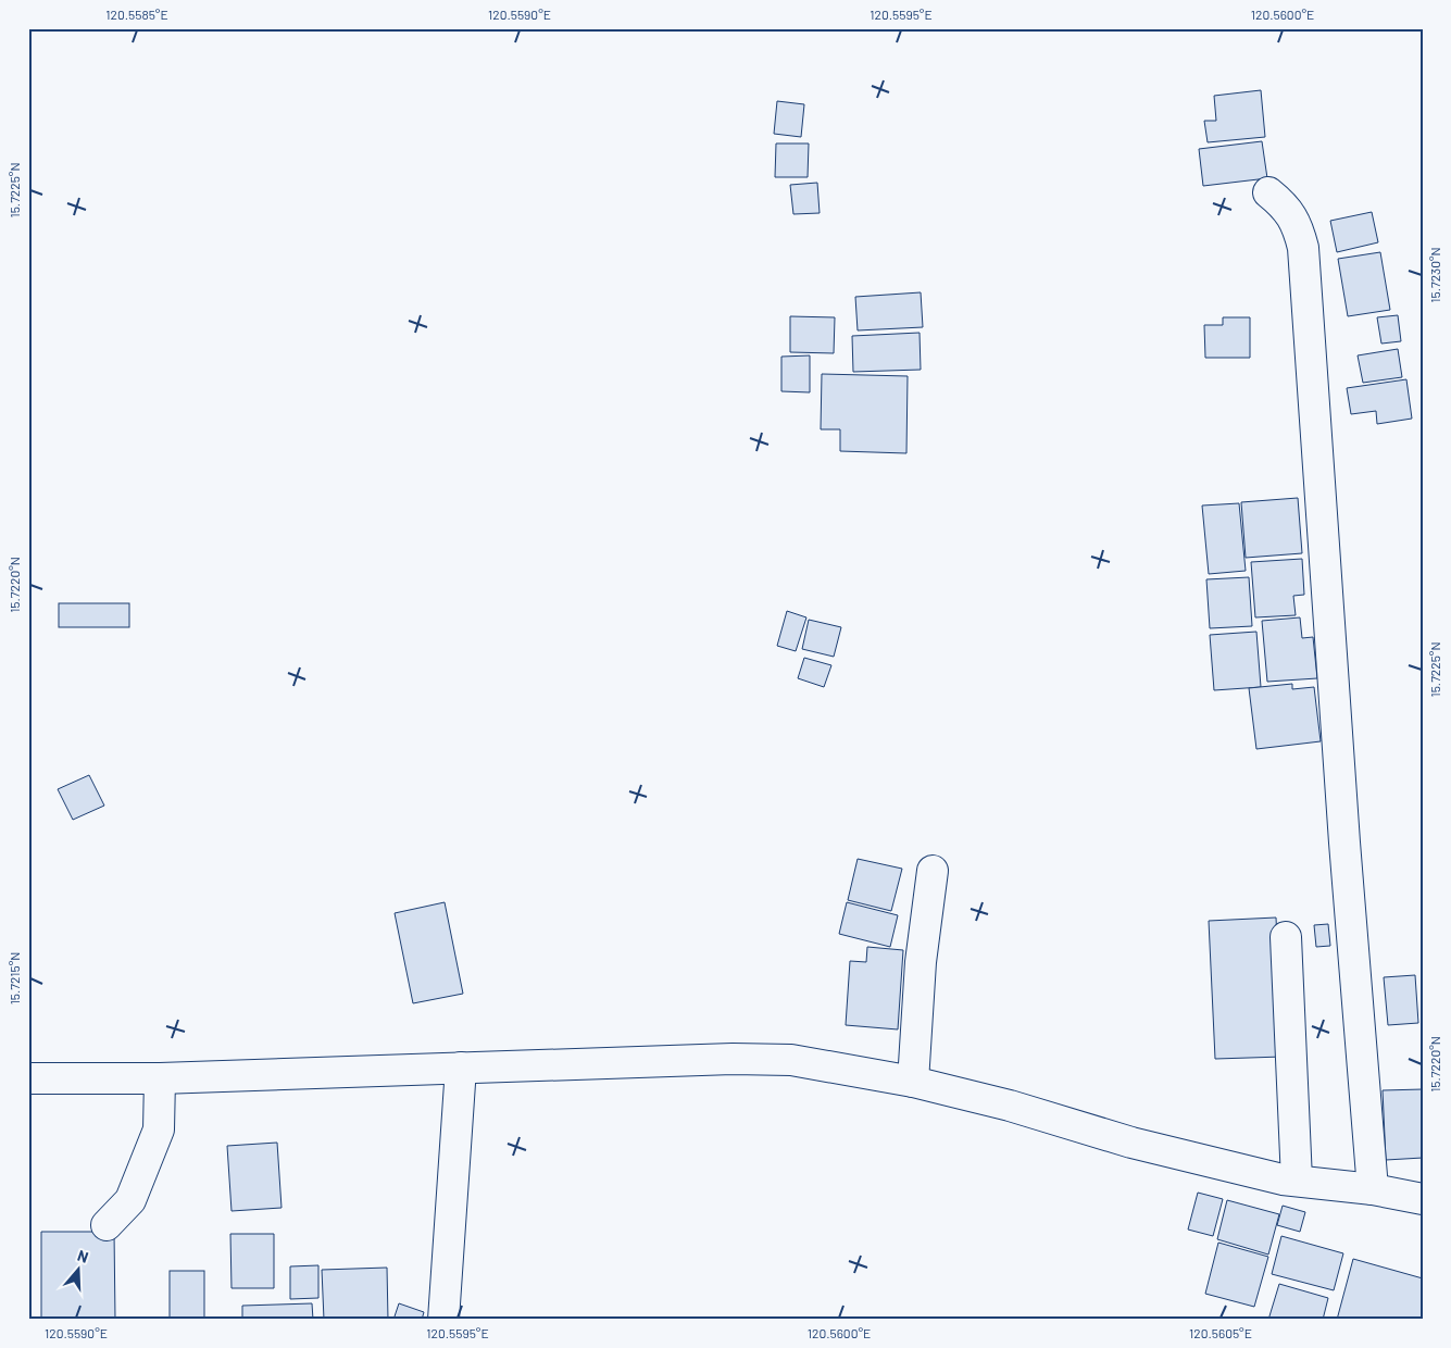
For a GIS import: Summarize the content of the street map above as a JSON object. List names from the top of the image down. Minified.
{"north":"top","coordinates":["120.5585°E","120.5590°E","120.5595°E","120.5600°E","15.7225°N","15.7230°N","15.7220°N","15.7215°N","120.5605°E"]}
